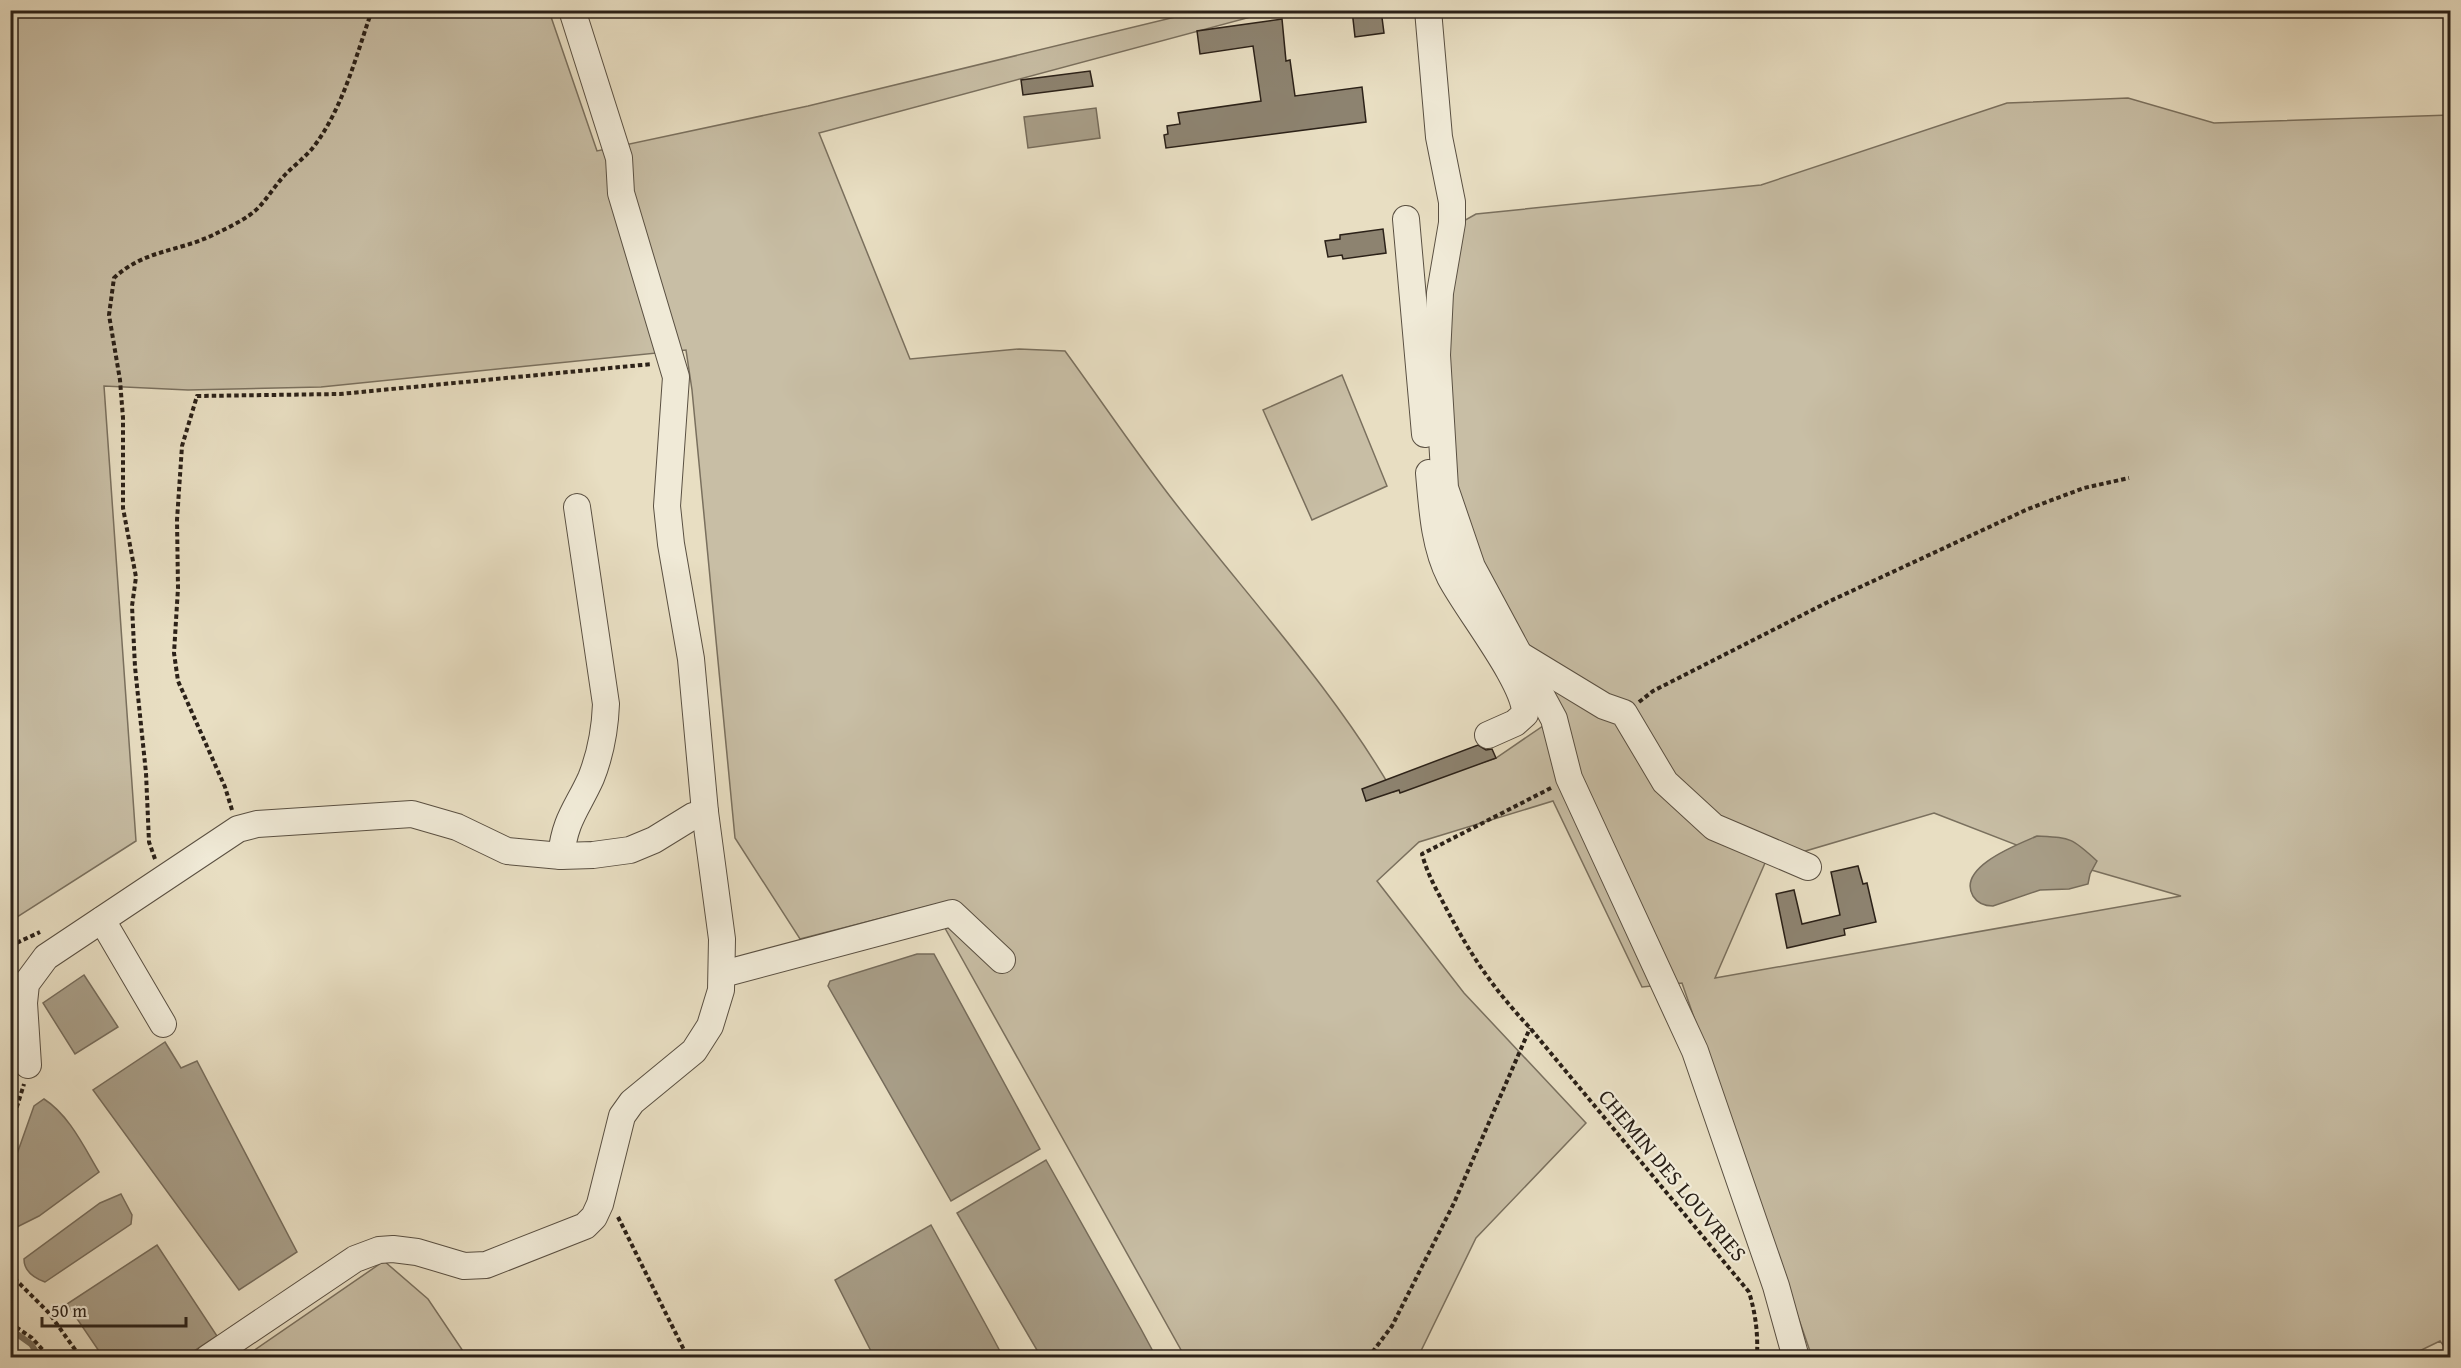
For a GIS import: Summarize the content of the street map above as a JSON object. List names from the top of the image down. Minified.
{"streets":{"path":["CHEMIN DES LOUVRIES"]},"scale_bar":"50 m"}
